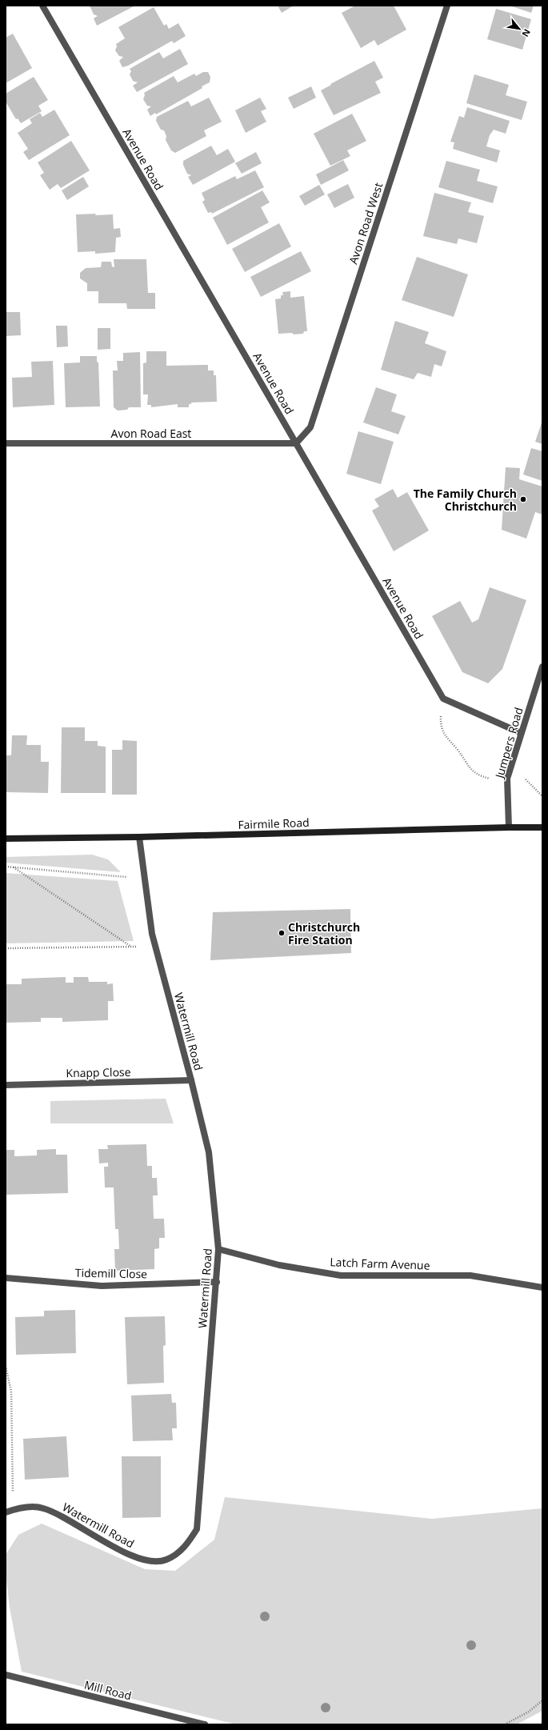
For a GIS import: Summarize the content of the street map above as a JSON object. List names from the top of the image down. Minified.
{"streets":{"main road":["Fairmile Road"],"street":["Avenue Road","Avon Road West","Avon Road East","Jumpers Road","Watermill Road","Knapp Close","Latch Farm Avenue","Tidemill Close","Mill Road"]},"crossings":[["Avenue Road","Avon Road West"],["Avenue Road","Avon Road East"],["Avon Road West","Avon Road East"],["Jumpers Road","Fairmile Road"],["Fairmile Road","Watermill Road"],["Watermill Road","Knapp Close"],["Watermill Road","Latch Farm Avenue"],["Watermill Road","Tidemill Close"]],"places":["The Family Church Christchurch","Christchurch Fire Station"],"north":"bottom right"}
